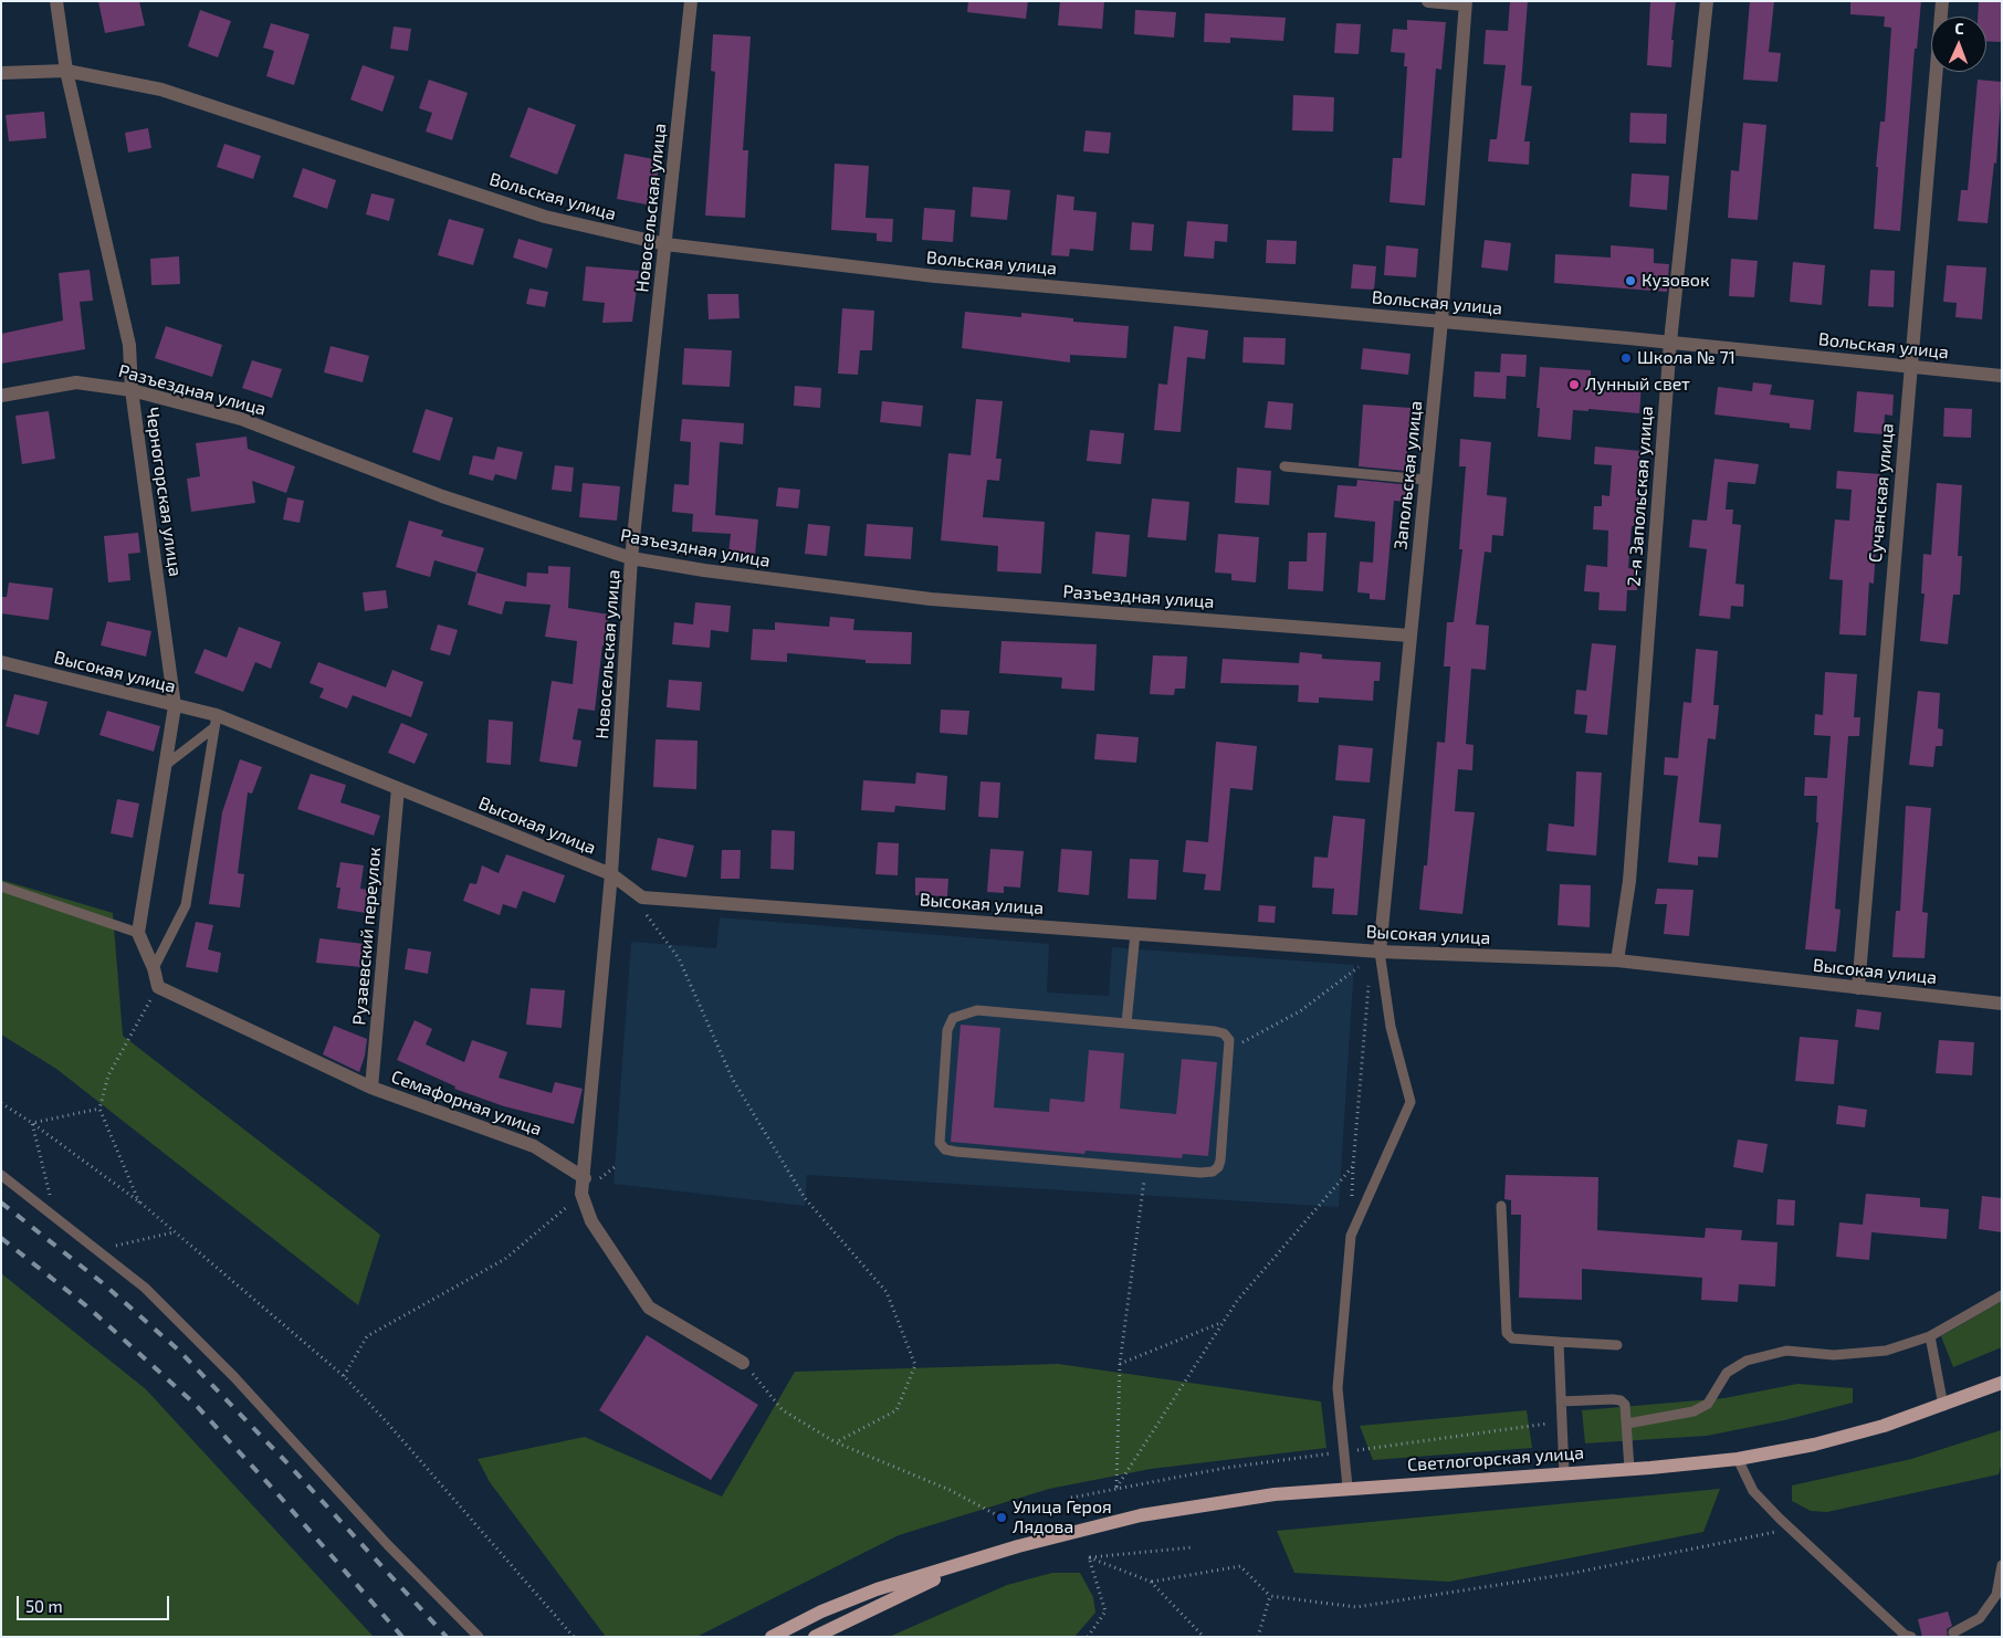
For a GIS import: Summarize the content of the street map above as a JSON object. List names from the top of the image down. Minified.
{"streets":{"main road":["Светлогорская улица"],"street":["Вольская улица","Новосельская улица","Разъездная улица","Запольская улица","Черногорская улица","Сучанская улица","2-я Запольская улица","Высокая улица","Рузаевский переулок","Семафорная улица"]},"crossings":[["Вольская улица","Новосельская улица"],["Вольская улица","Запольская улица"],["Вольская улица","Черногорская улица"],["Вольская улица","Сучанская улица"],["Вольская улица","2-я Запольская улица"],["Новосельская улица","Разъездная улица"],["Новосельская улица","Высокая улица"],["Новосельская улица","Семафорная улица"],["Разъездная улица","Запольская улица"],["Разъездная улица","Черногорская улица"],["Запольская улица","Высокая улица"],["Черногорская улица","Высокая улица"],["Сучанская улица","Высокая улица"],["2-я Запольская улица","Высокая улица"],["Высокая улица","Рузаевский переулок"],["Рузаевский переулок","Семафорная улица"]],"places":["Кузовок","Школа № 71","Лунный свет","Улица Героя Лядова"],"scale_bar":"50 m","north":"top"}
